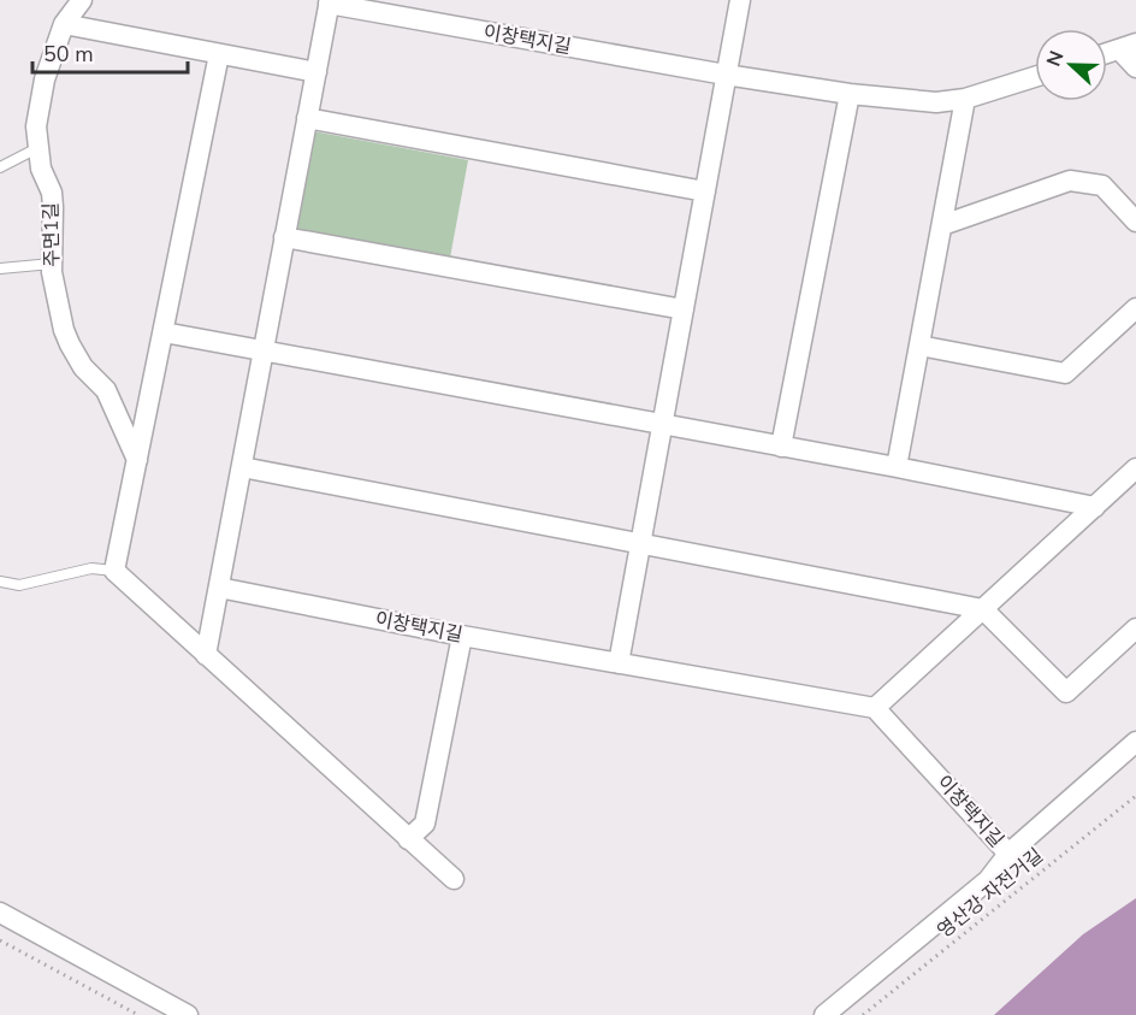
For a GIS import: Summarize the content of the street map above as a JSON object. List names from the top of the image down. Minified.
{"streets":{"street":["이창택지길","주면1길"],"path":["영산강 자전거길"]},"scale_bar":"50 m","north":"left"}
